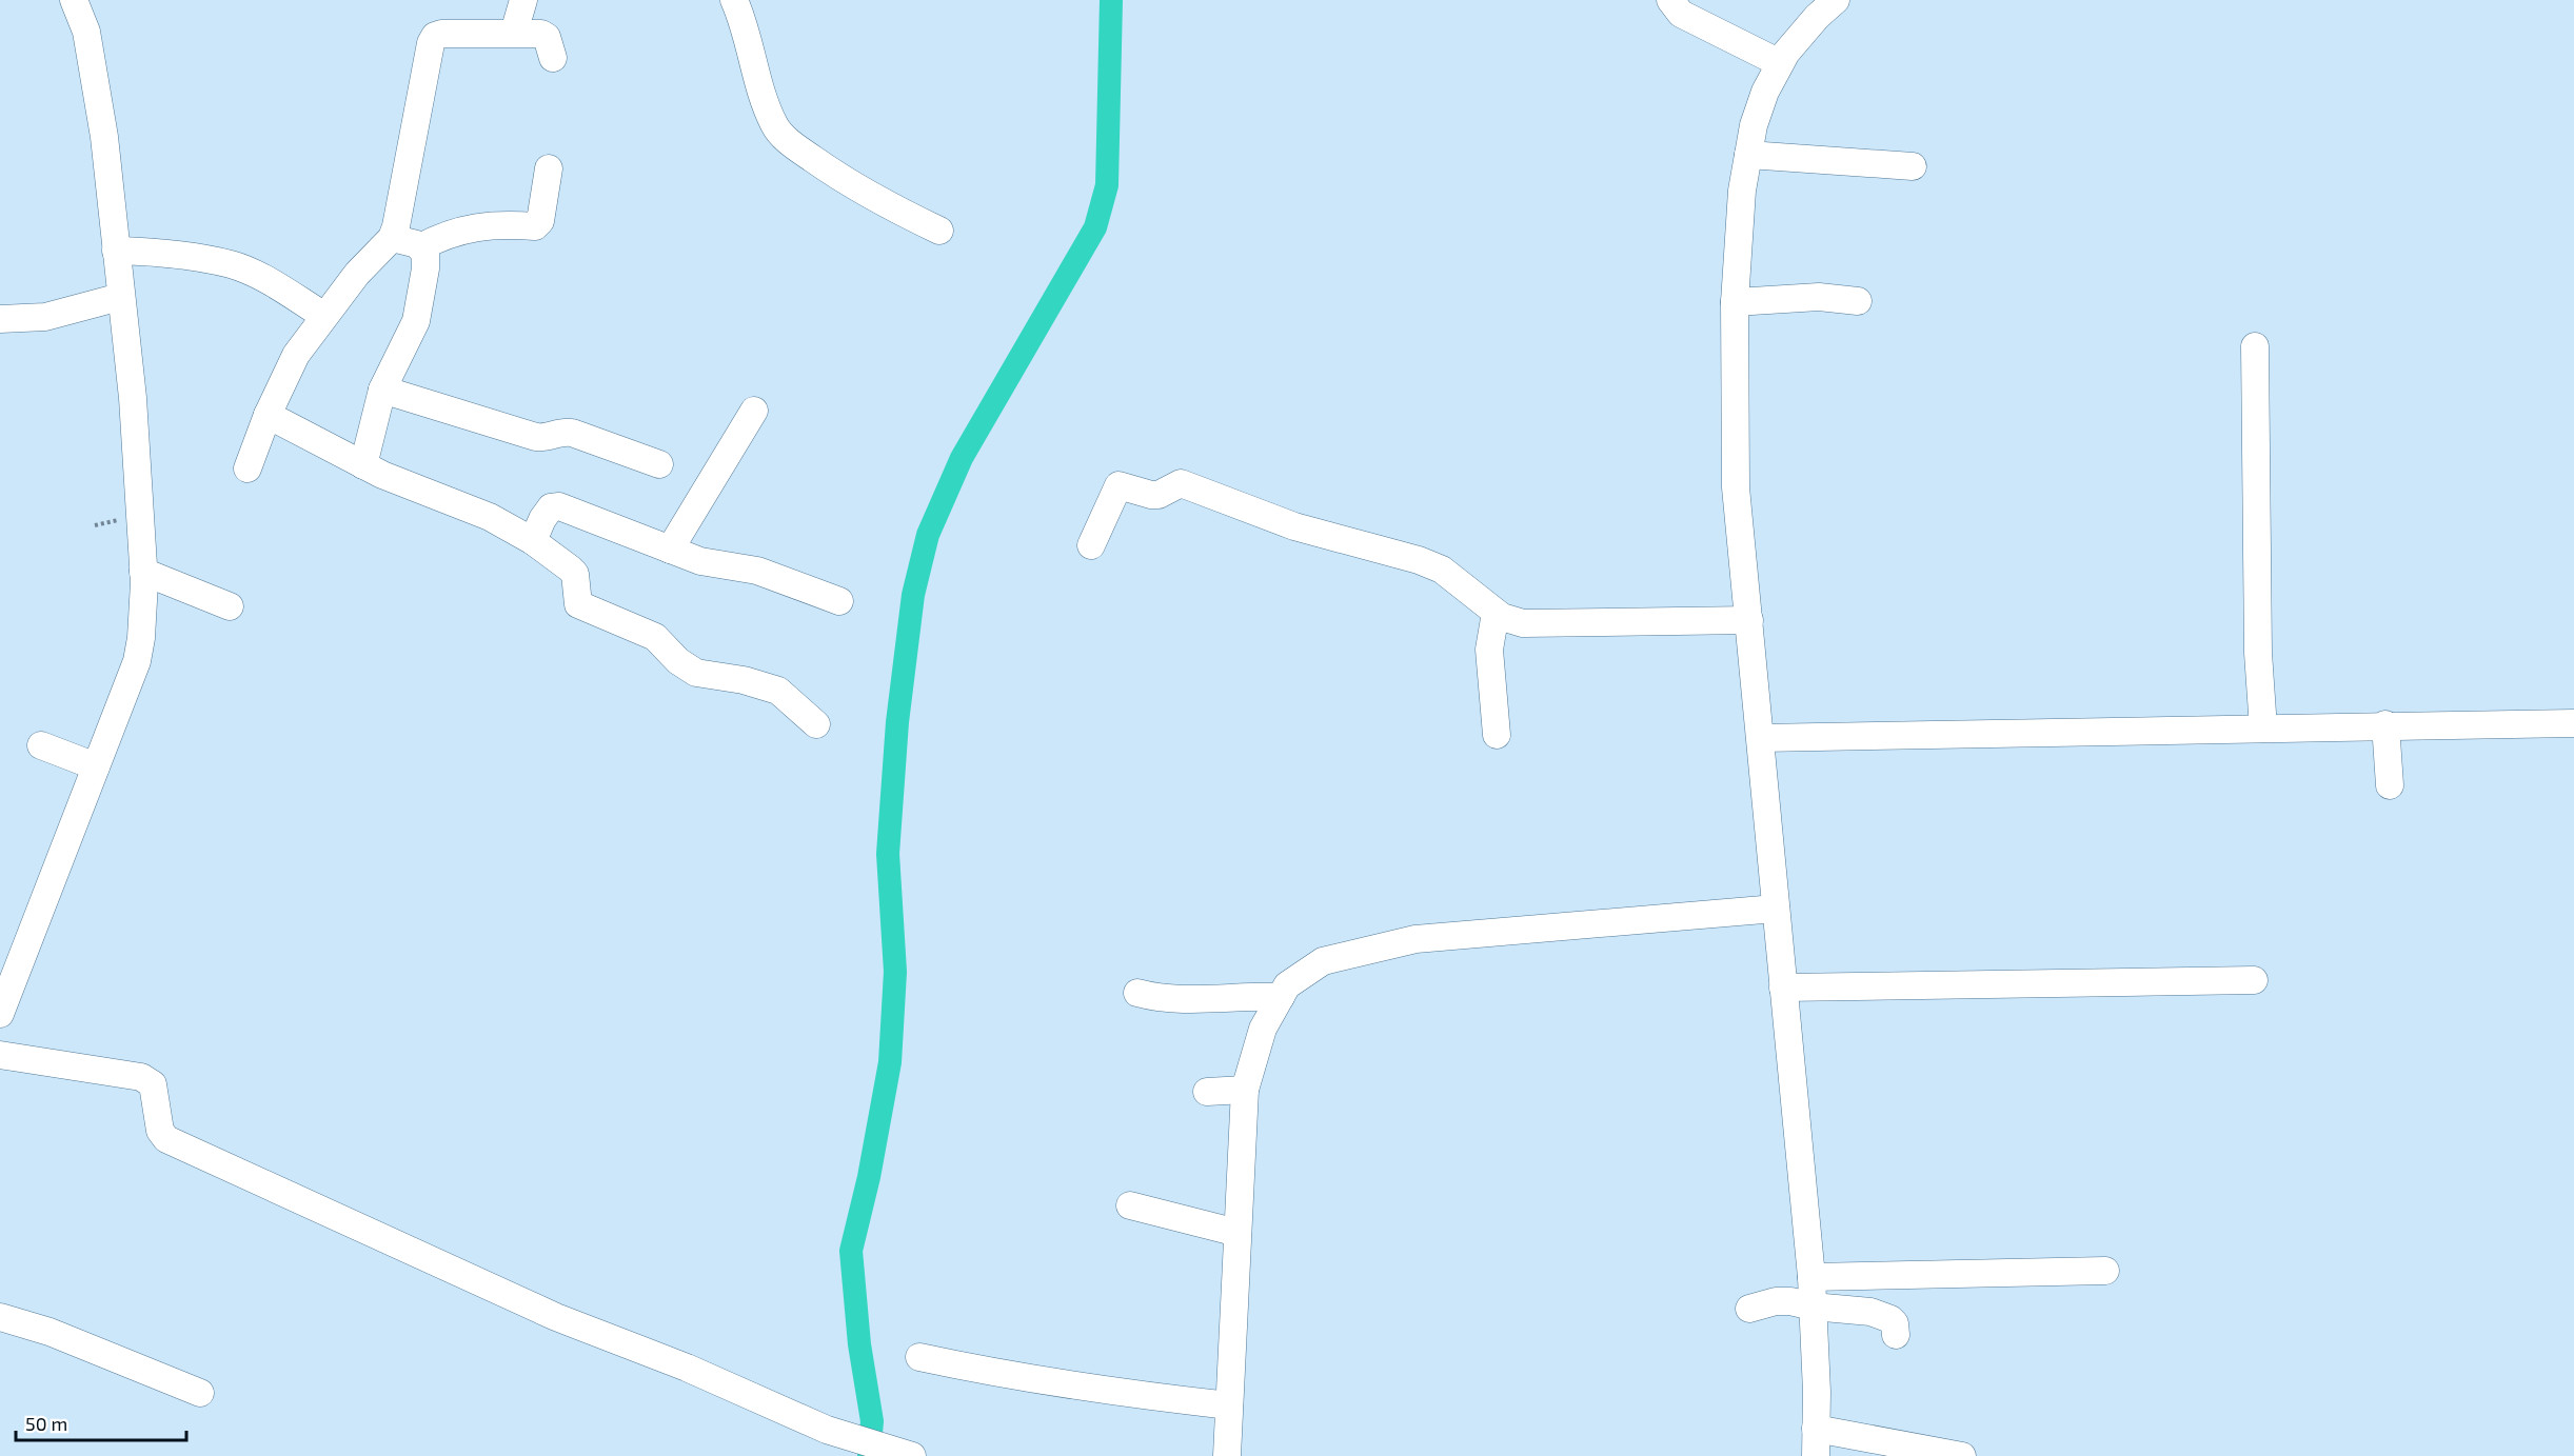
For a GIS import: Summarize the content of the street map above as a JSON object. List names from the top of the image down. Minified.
{"scale_bar":"50 m"}
